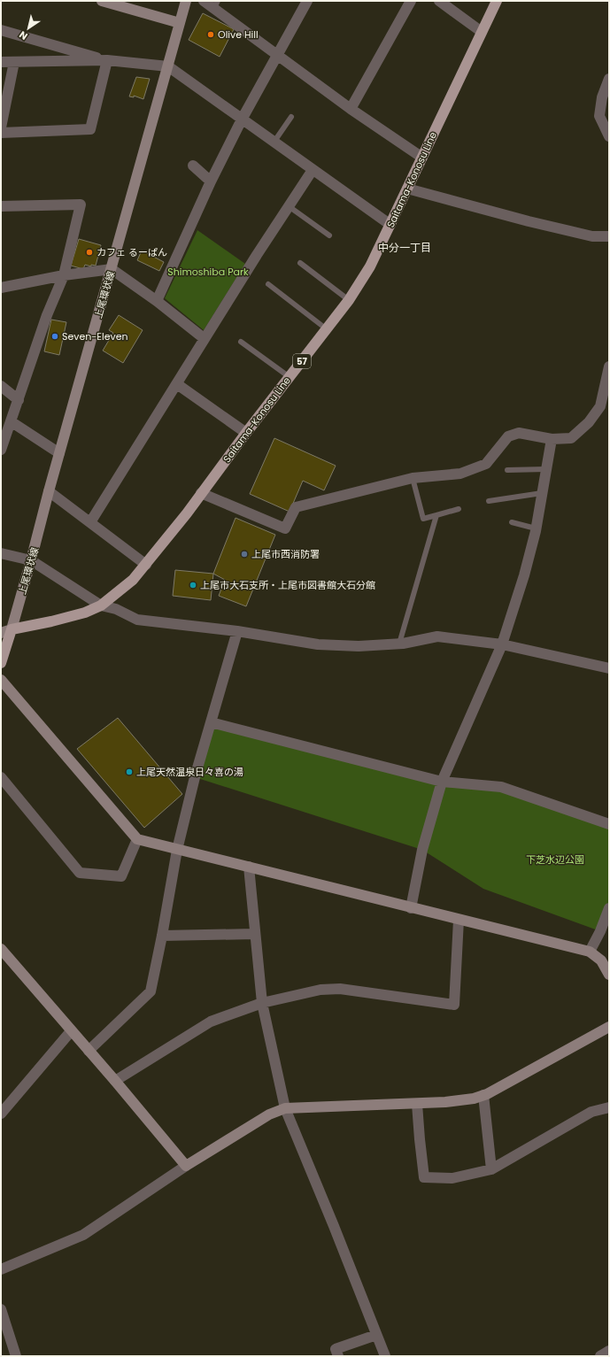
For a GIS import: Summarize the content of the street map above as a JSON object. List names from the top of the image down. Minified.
{"streets":{"main road":["Saitama-Konosu Line","57"],"street":["上尾環状線"]},"crossings":[["Saitama-Konosu Line","上尾環状線"]],"districts":["中分一丁目"],"parks":["Shimoshiba Park","下芝水辺公園"],"places":["Olive Hill","カフェ るーぱん","Seven-Eleven","上尾市西消防署","上尾市大石支所・上尾市図書館大石分館","上尾天然温泉日々喜の湯"],"north":"bottom left"}
